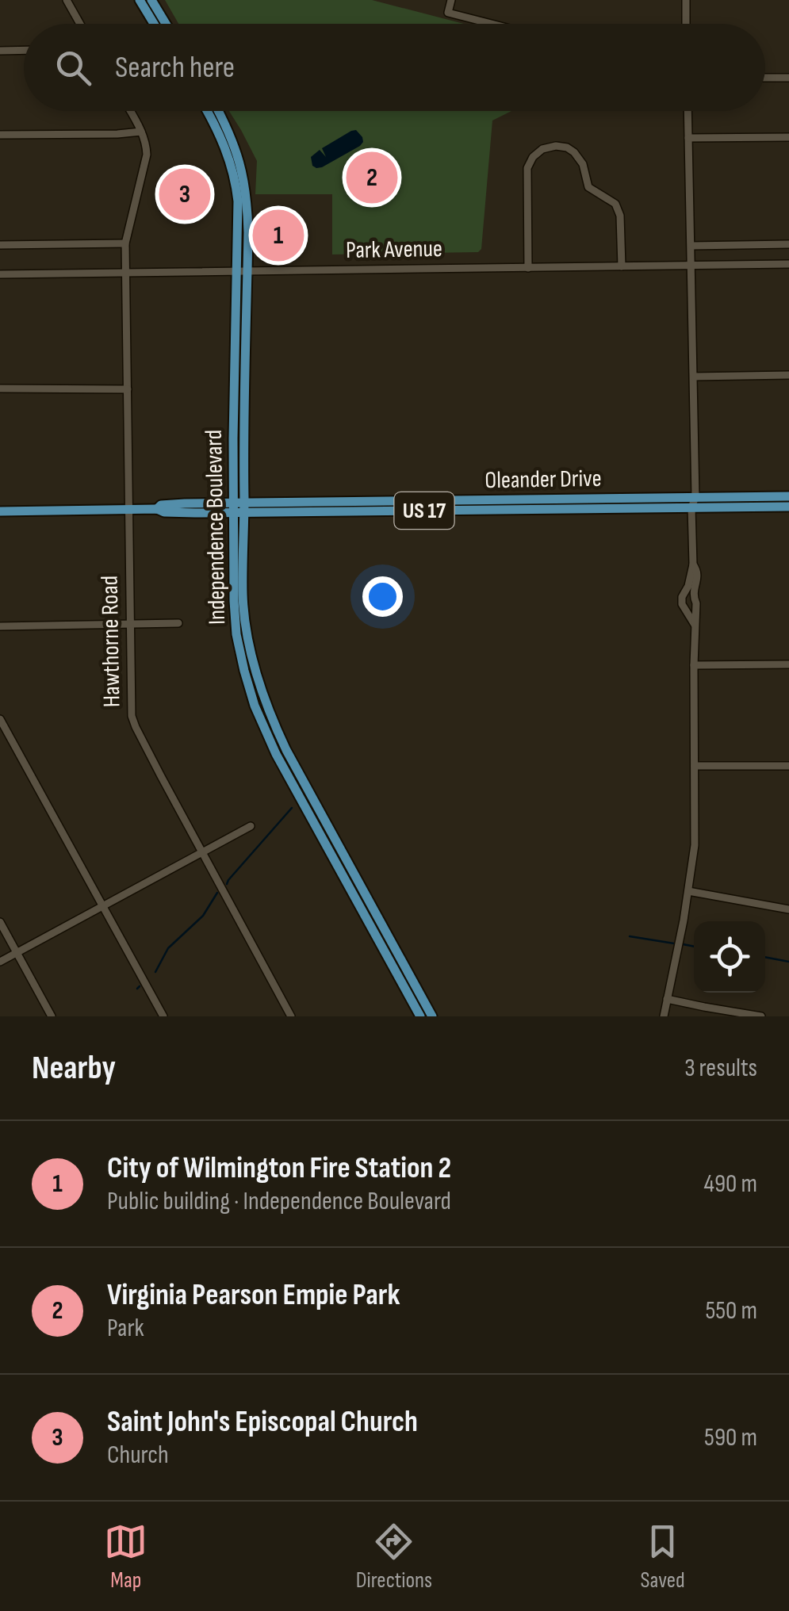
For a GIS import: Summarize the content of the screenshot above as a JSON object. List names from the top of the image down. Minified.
{"streets":{"main road":["Oleander Drive","US 17","Independence Boulevard"],"street":["Park Avenue","Hawthorne Road"]},"crossings":[["Park Avenue","Independence Boulevard"],["Park Avenue","Hawthorne Road"],["Oleander Drive","Independence Boulevard"],["Oleander Drive","Hawthorne Road"]],"page":{"search":"Search here","pins":["2","3","1"],"heading":["Nearby","3 results"],"list":[{"mark":"1","name":"City of Wilmington Fire Station 2","note":"Public building · Independence Boulevard","value":"490 m"},{"mark":"2","name":"Virginia Pearson Empie Park","note":"Park","value":"550 m"},{"mark":"3","name":"Saint John's Episcopal Church","note":"Church","value":"590 m"}],"nav":["Map","Directions","Saved"]}}
